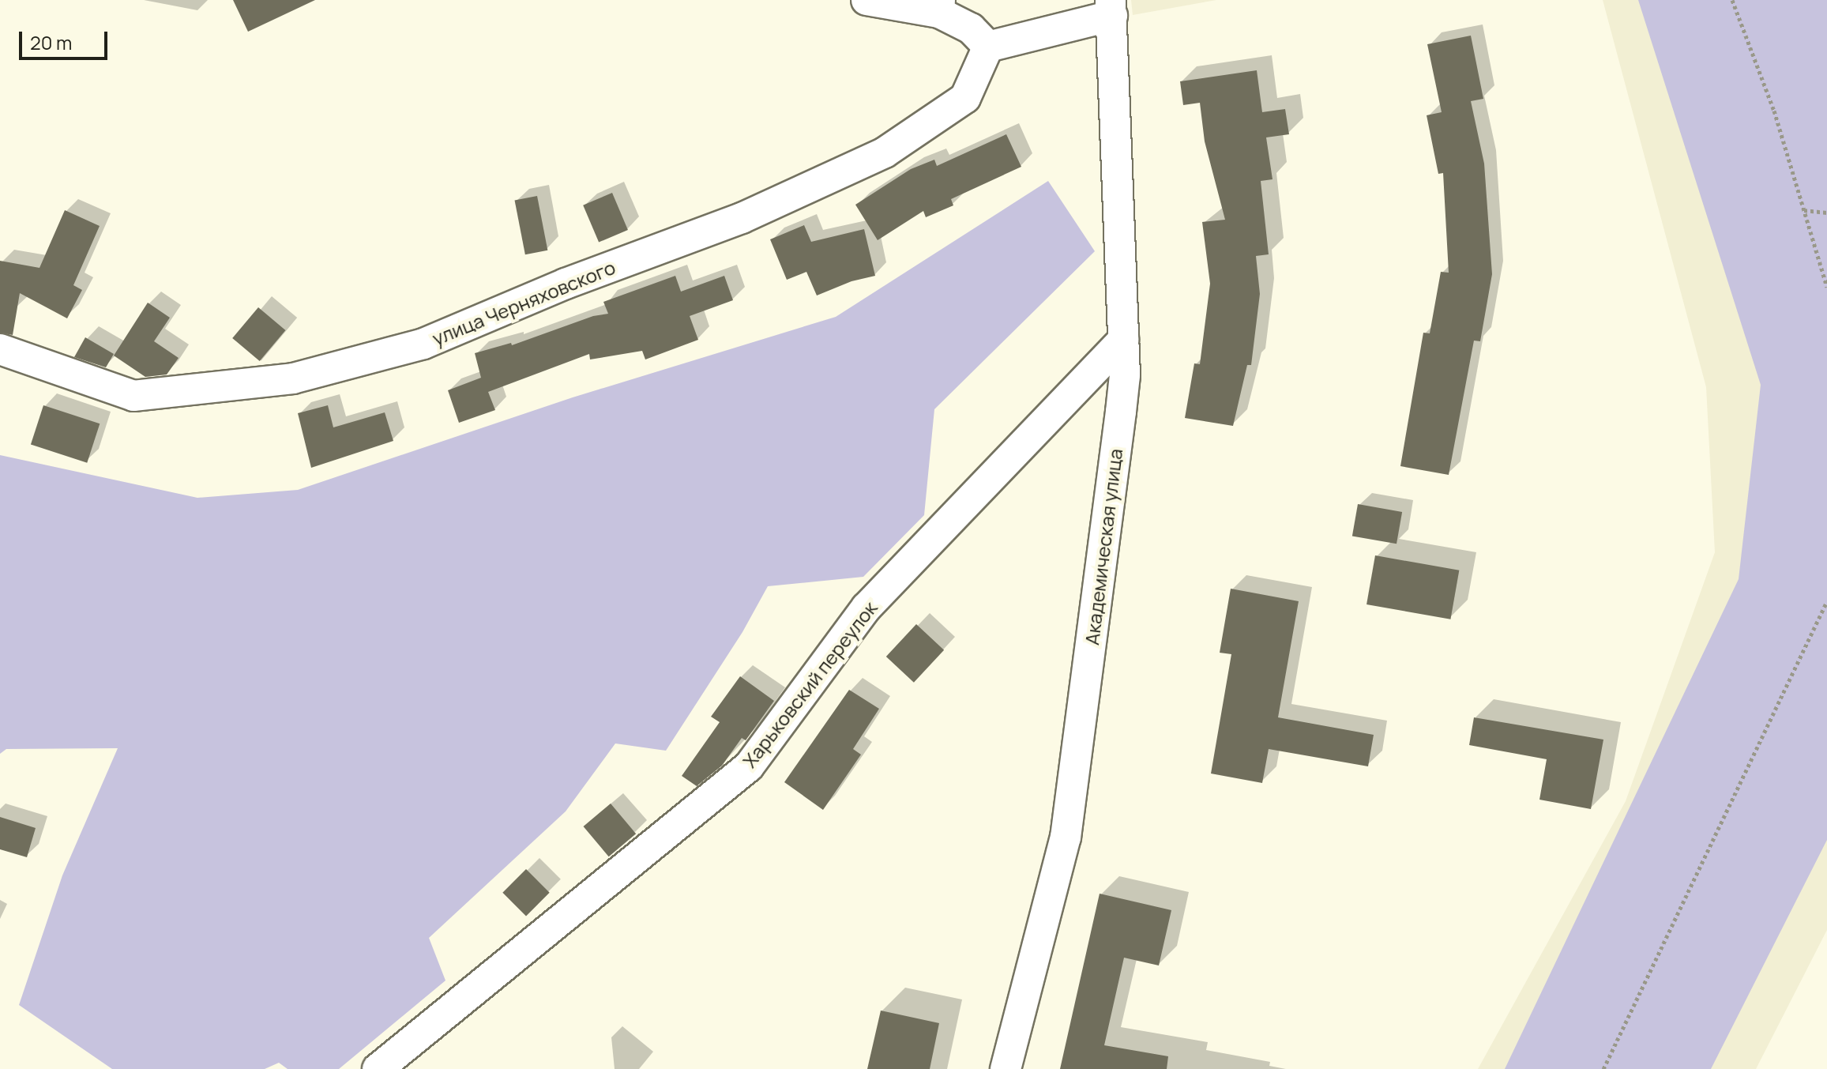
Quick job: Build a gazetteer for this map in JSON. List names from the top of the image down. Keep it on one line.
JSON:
{"streets":{"street":["улица Черняховского","Академическая улица","Харьковский переулок"]},"crossings":[["улица Черняховского","Академическая улица"],["Академическая улица","Харьковский переулок"]],"scale_bar":"20 m"}
